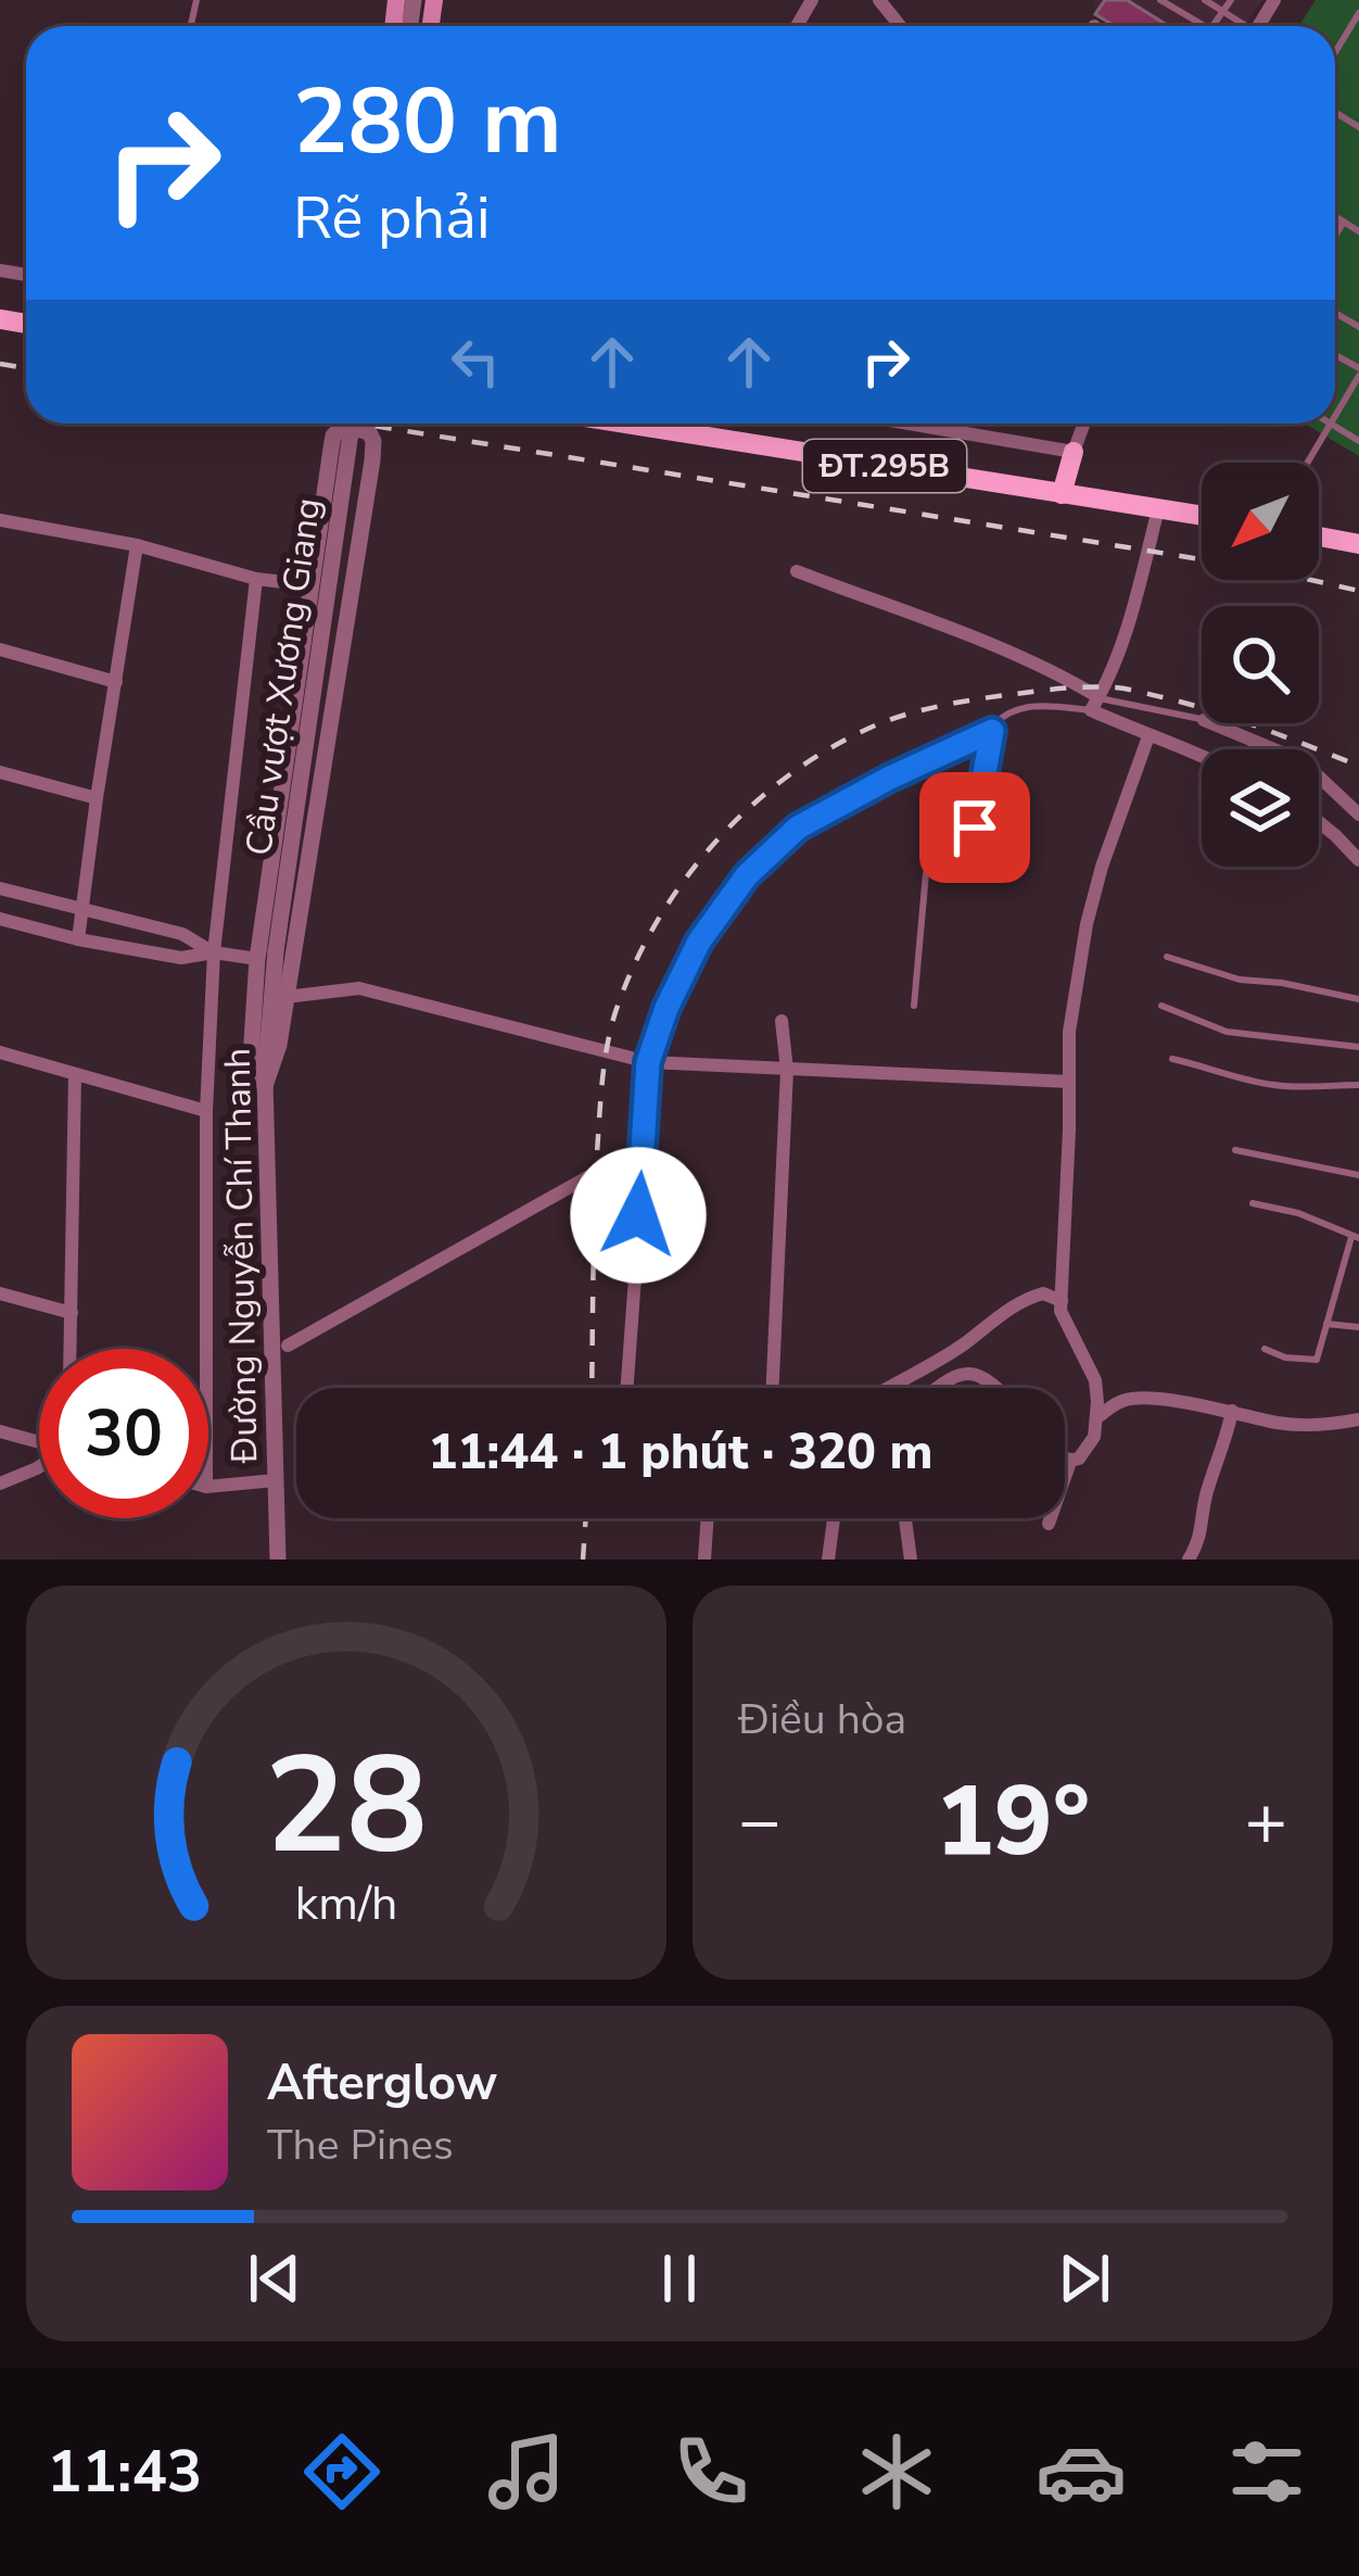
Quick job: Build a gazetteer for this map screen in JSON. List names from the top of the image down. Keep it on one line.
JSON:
{"streets":{"main road":["ĐT.295B"],"street":["Cầu vượt Xương Giang","Đường Nguyễn Chí Thanh"]},"crossings":[["Cầu vượt Xương Giang","Đường Nguyễn Chí Thanh"]],"north":"bottom left","page":{"turn":["280 m","Rẽ phải"],"limit":"30","trip":"11:44 · 1 phút · 320 m","tile":"Điều hòa","heat":["−","19°","+"],"song":["Afterglow","The Pines"],"tabs":"11:43","gauge":["28","km/h"]}}
